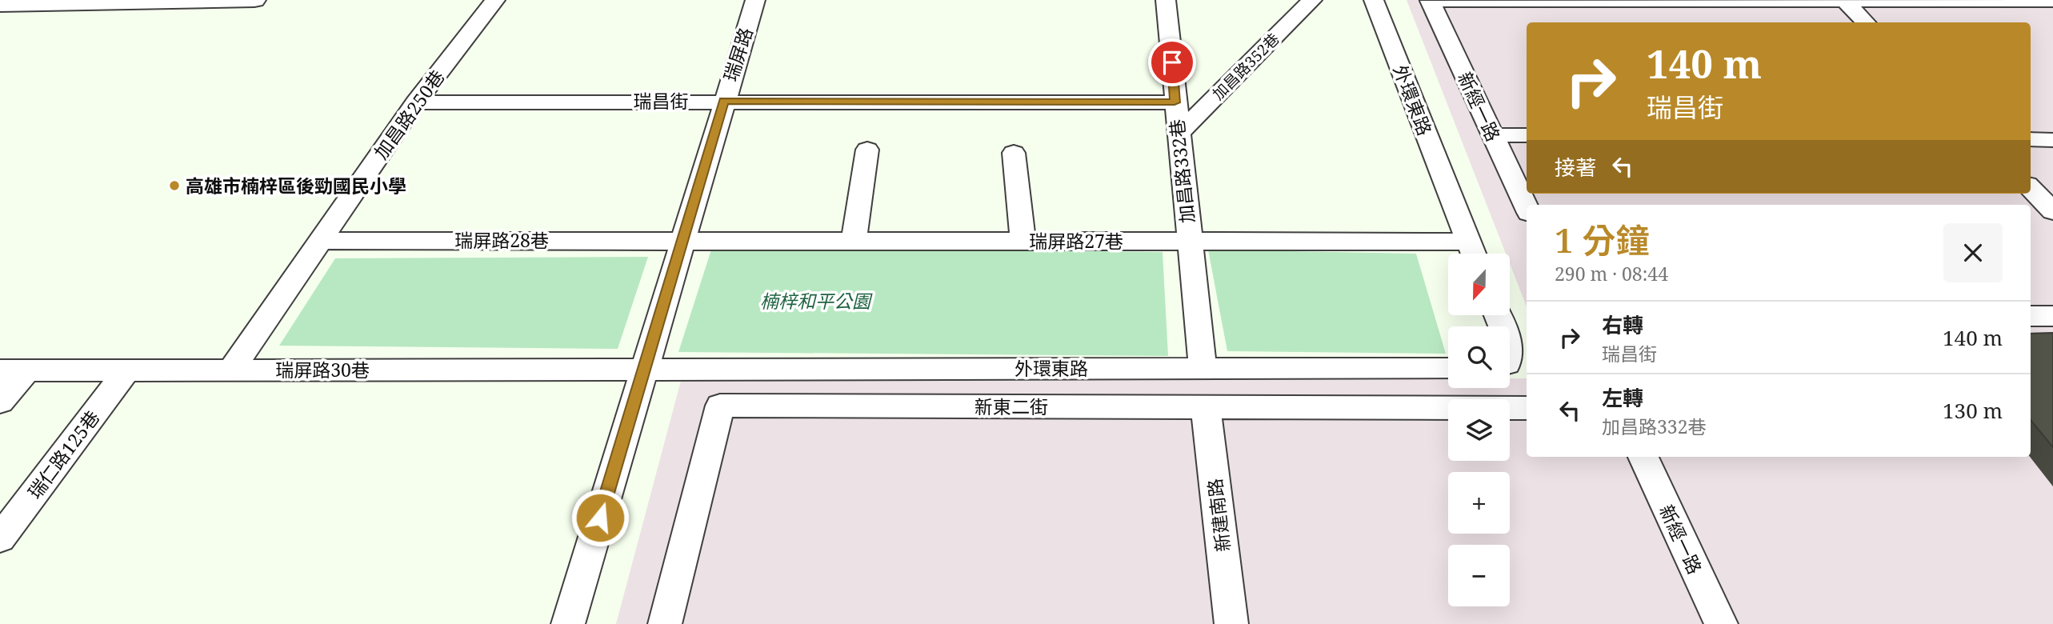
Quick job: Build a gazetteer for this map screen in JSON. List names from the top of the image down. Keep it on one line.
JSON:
{"streets":{"street":["瑞屏路","加昌路352巷","外環東路","瑞昌街","新經一路","加昌路250巷","加昌路332巷","瑞屏路28巷","瑞屏路27巷","瑞屏路30巷","新東二街","瑞仁路125巷","新建南路"]},"crossings":[["瑞屏路","外環東路"],["瑞屏路","瑞昌街"],["瑞屏路","瑞屏路28巷"],["瑞屏路","瑞屏路27巷"],["瑞屏路","瑞屏路30巷"],["加昌路352巷","加昌路332巷"],["外環東路","瑞屏路27巷"],["外環東路","瑞屏路30巷"],["瑞昌街","加昌路250巷"],["瑞昌街","加昌路332巷"],["加昌路250巷","瑞屏路28巷"],["加昌路250巷","瑞屏路30巷"],["加昌路332巷","瑞屏路27巷"],["瑞屏路28巷","瑞屏路27巷"],["瑞屏路30巷","瑞仁路125巷"],["新東二街","新建南路"]],"parks":["楠梓和平公園"],"places":["高雄市楠梓區後勁國民小學"],"north":"bottom","page":{"turn":["140 m","瑞昌街"],"then":"接著","heading":["1 分鐘","290 m · 08:44"],"map_buttons":["+","−"],"list":[{"name":"右轉","note":"瑞昌街","value":"140 m"},{"name":"左轉","note":"加昌路332巷","value":"130 m"}]}}
